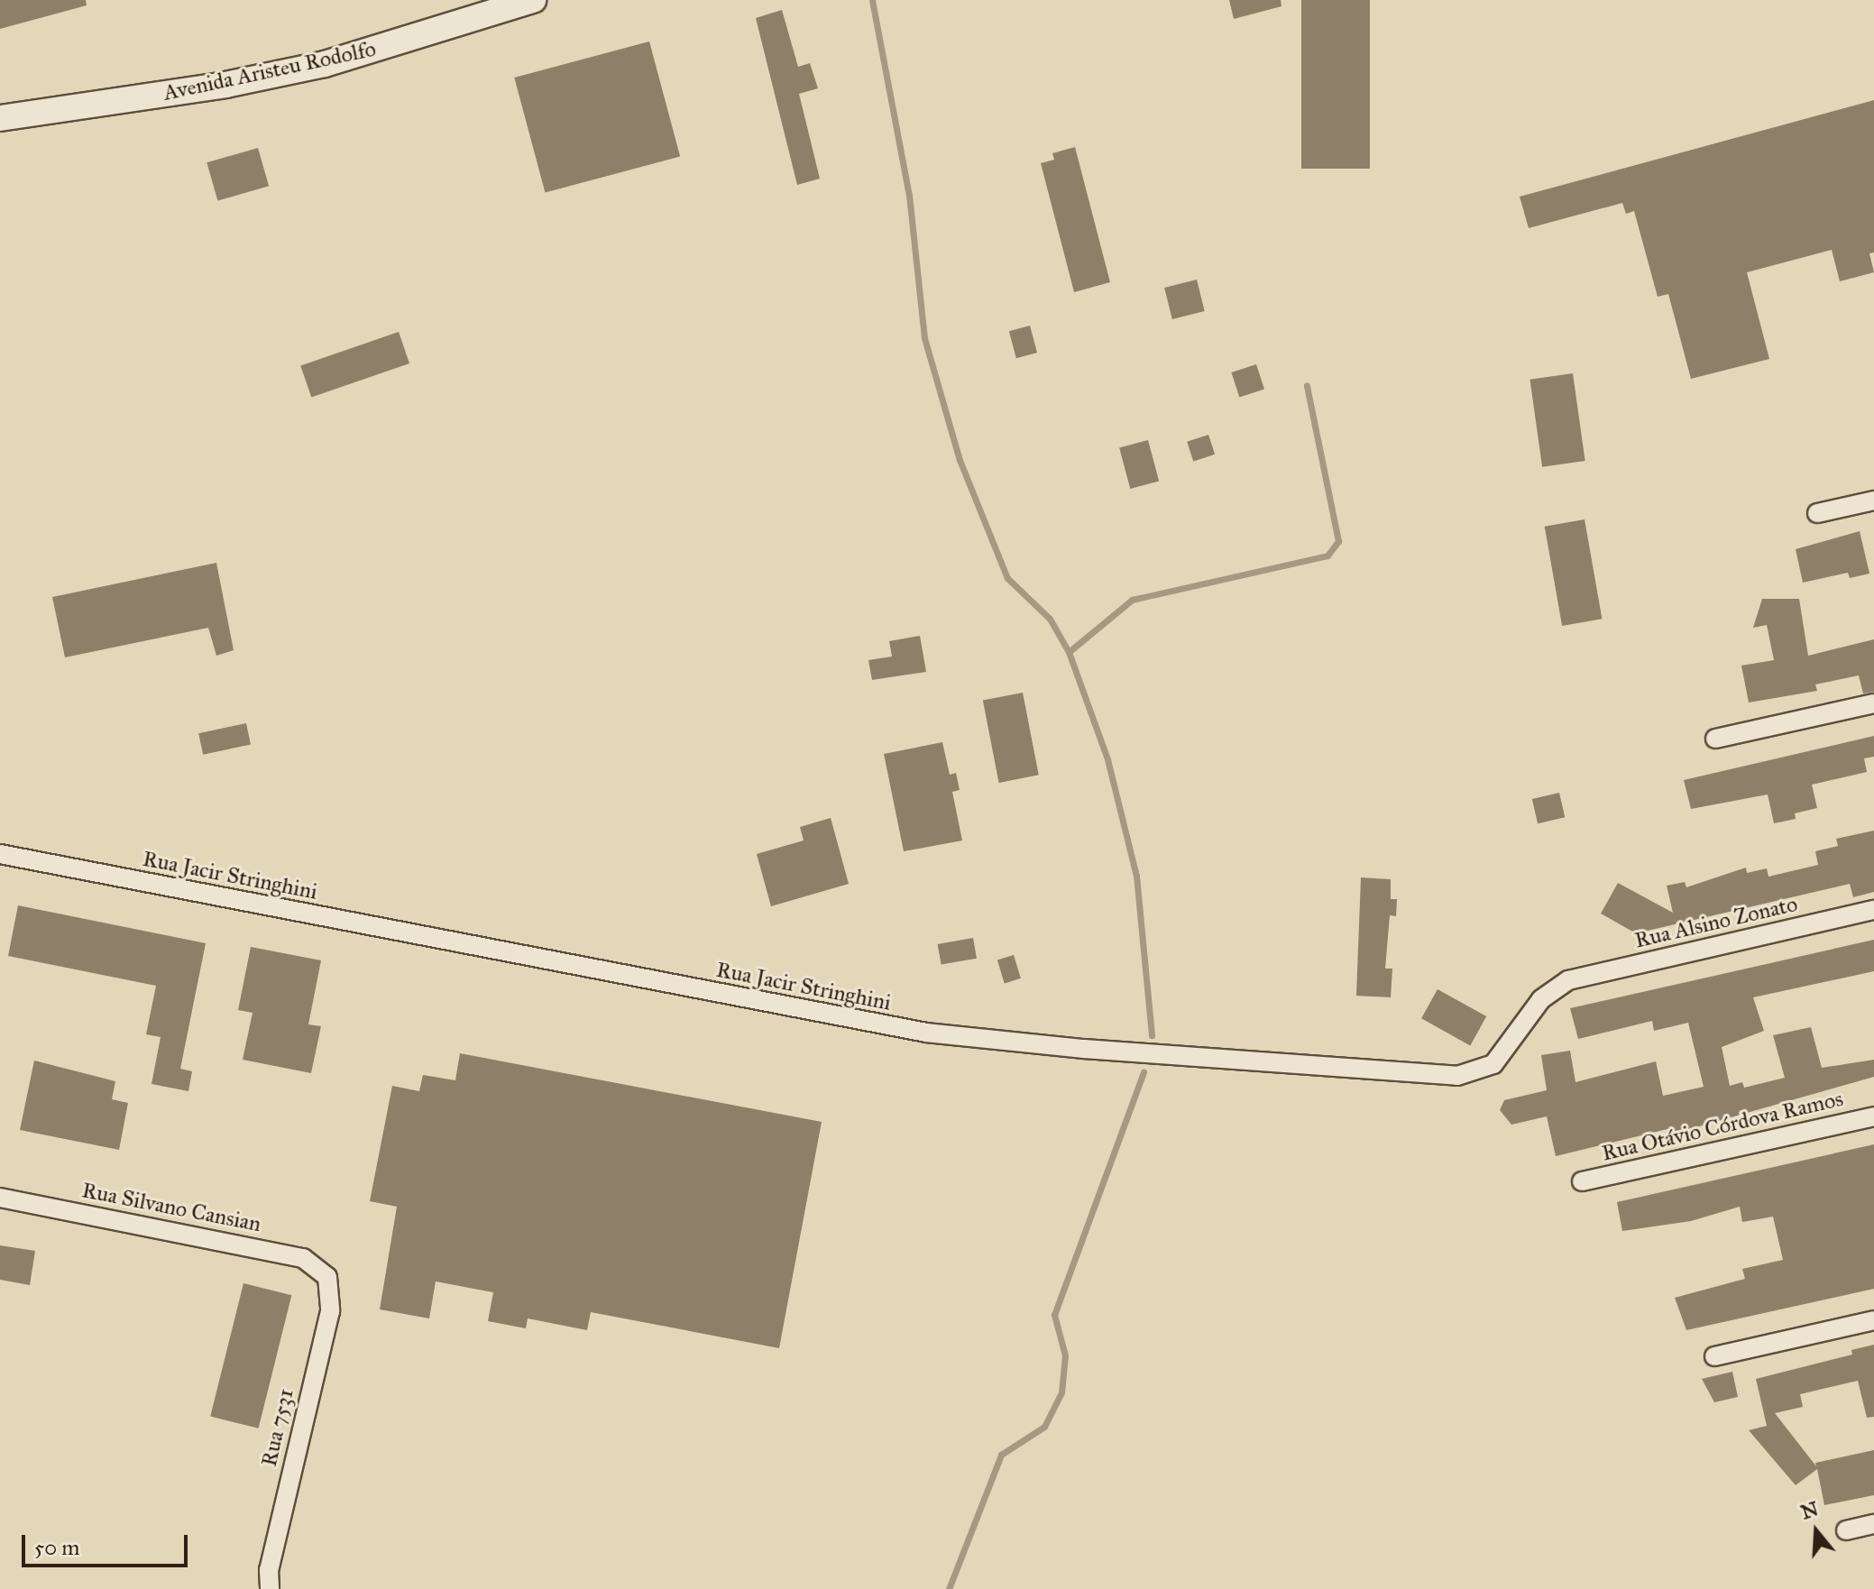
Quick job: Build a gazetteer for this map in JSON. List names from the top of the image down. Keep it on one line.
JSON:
{"streets":{"street":["Avenida Aristeu Rodolfo","Rua Jacir Stringhini","Rua Alsino Zonato","Rua Otávio Córdova Ramos","Rua Silvano Cansian","Rua 7531"]},"crossings":[["Rua Jacir Stringhini","Rua Alsino Zonato"],["Rua Silvano Cansian","Rua 7531"]],"scale_bar":"50 m","north":"top"}
